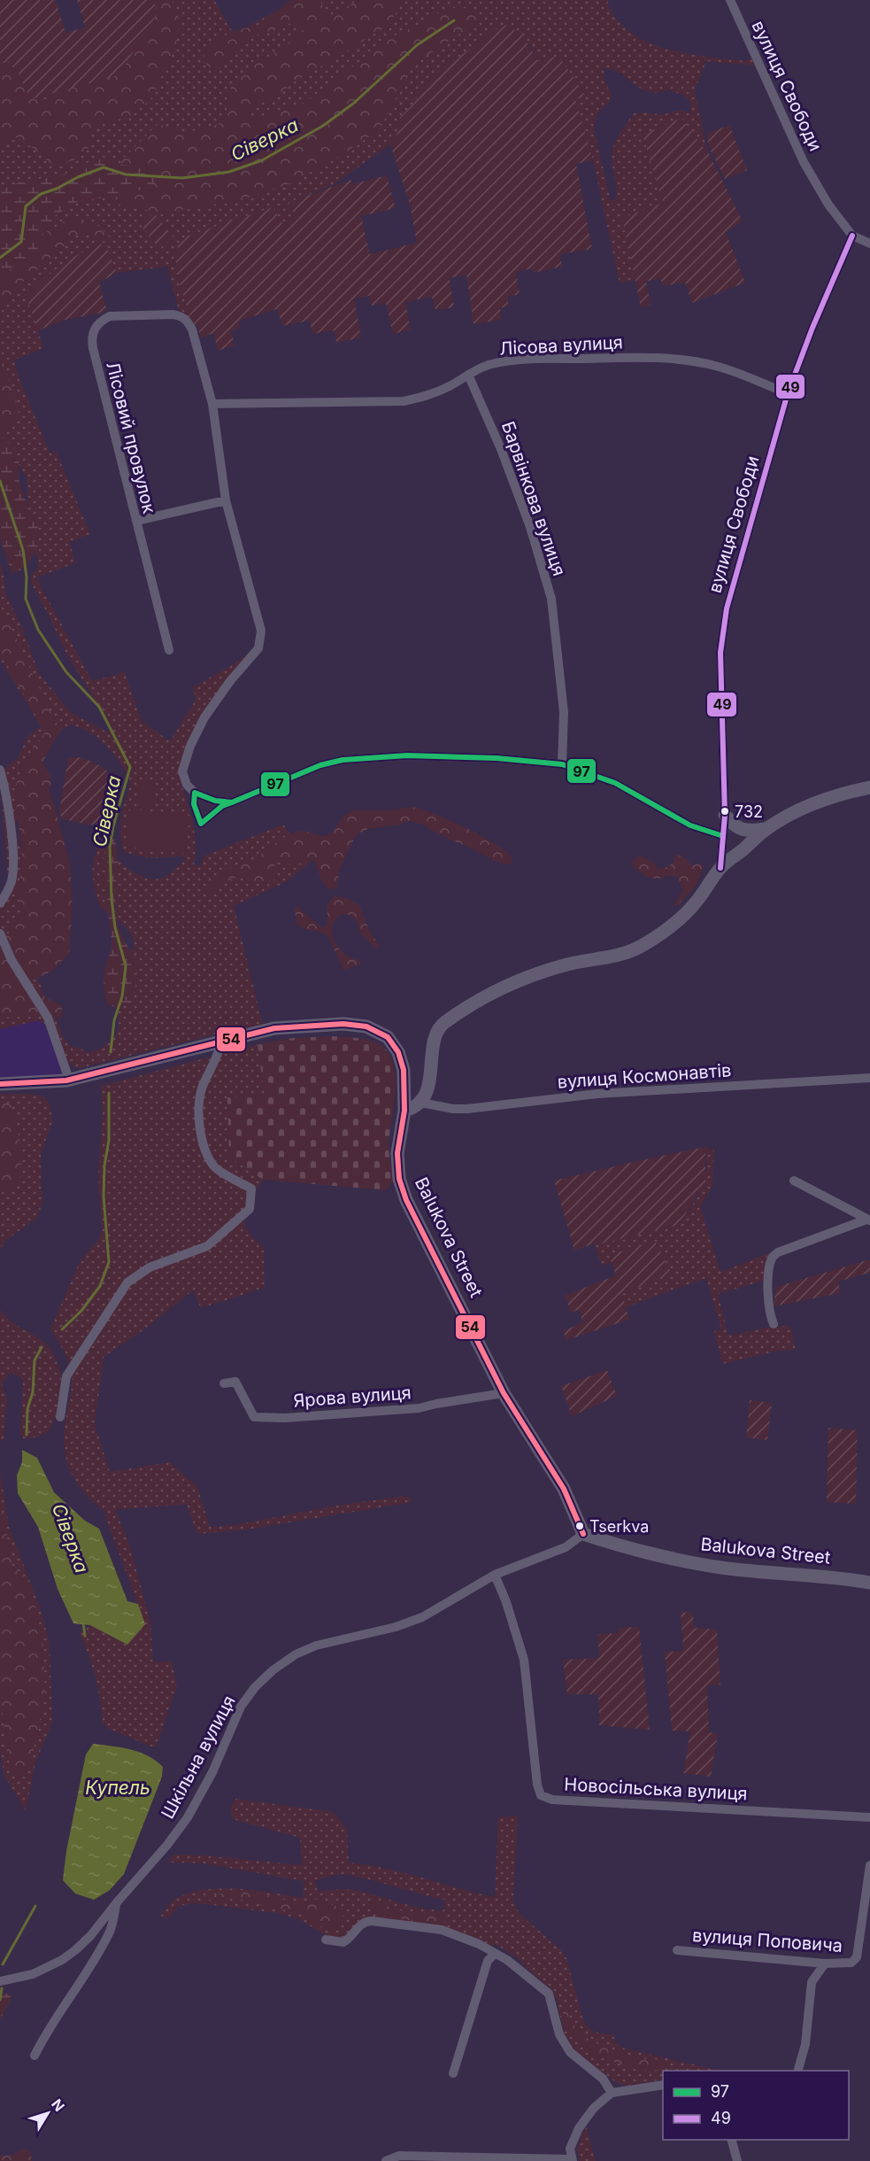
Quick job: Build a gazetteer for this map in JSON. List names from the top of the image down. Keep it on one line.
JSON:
{"streets":{"main road":["Balukova Street"],"street":["вулиця Свободи","Лісова вулиця","Лісовий провулок","Барвінкова вулиця","вулиця Космонавтів","Ярова вулиця","Шкільна вулиця","Новосільська вулиця","вулиця Поповича"]},"crossings":[["вулиця Свободи","Лісова вулиця"],["Лісова вулиця","Лісовий провулок"],["Лісова вулиця","Барвінкова вулиця"],["Balukova Street","Ярова вулиця"],["Balukova Street","Шкільна вулиця"],["Шкільна вулиця","Новосільська вулиця"]],"water":["Сіверка","Купель"],"places":["732","Tserkva"],"lines":["transit line 49","transit line 97","transit line 54"],"legend":["97","49"],"north":"top right"}
